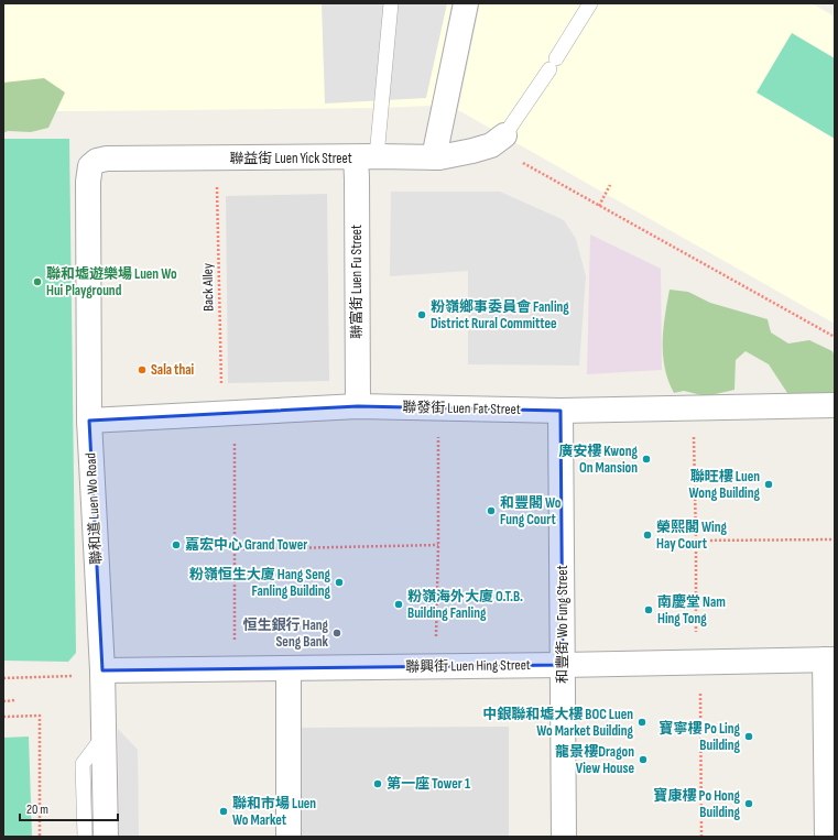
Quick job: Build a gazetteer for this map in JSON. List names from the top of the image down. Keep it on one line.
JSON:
{"streets":{"street":["聯益街 Luen Yick Street","聯富街 Luen Fu Street","聯發街 Luen Fat Street","聯和道 Luen Wo Road","和豐街 Wo Fung Street","聯興街 Luen Hing Street"],"path":["Back Alley"]},"crossings":[["聯益街 Luen Yick Street","聯富街 Luen Fu Street"],["聯益街 Luen Yick Street","聯和道 Luen Wo Road"],["聯富街 Luen Fu Street","聯發街 Luen Fat Street"],["聯發街 Luen Fat Street","聯和道 Luen Wo Road"],["聯發街 Luen Fat Street","和豐街 Wo Fung Street"],["聯和道 Luen Wo Road","聯興街 Luen Hing Street"],["和豐街 Wo Fung Street","聯興街 Luen Hing Street"]],"places":["聯和墟遊樂場 Luen Wo Hui Playground","粉嶺鄉事委員會 Fanling District Rural Committee","Sala thai","廣安樓 Kwong On Mansion","聯旺樓 Luen Wong Building","和豐閣 Wo Fung Court","榮熙閣 Wing Hay Court","嘉宏中心 Grand Tower","粉嶺恒生大廈 Hang Seng Fanling Building","粉嶺海外大廈 O.T.B. Building Fanling","南慶堂 Nam Hing Tong","恒生銀行 Hang Seng Bank","中銀聯和墟大樓 BOC Luen Wo Market Building","寶寧樓 Po Ling Building","龍景樓Dragon View House","第一座 Tower 1","寶康樓 Po Hong Building","聯和市場 Luen Wo Market"],"scale_bar":"20 m"}
